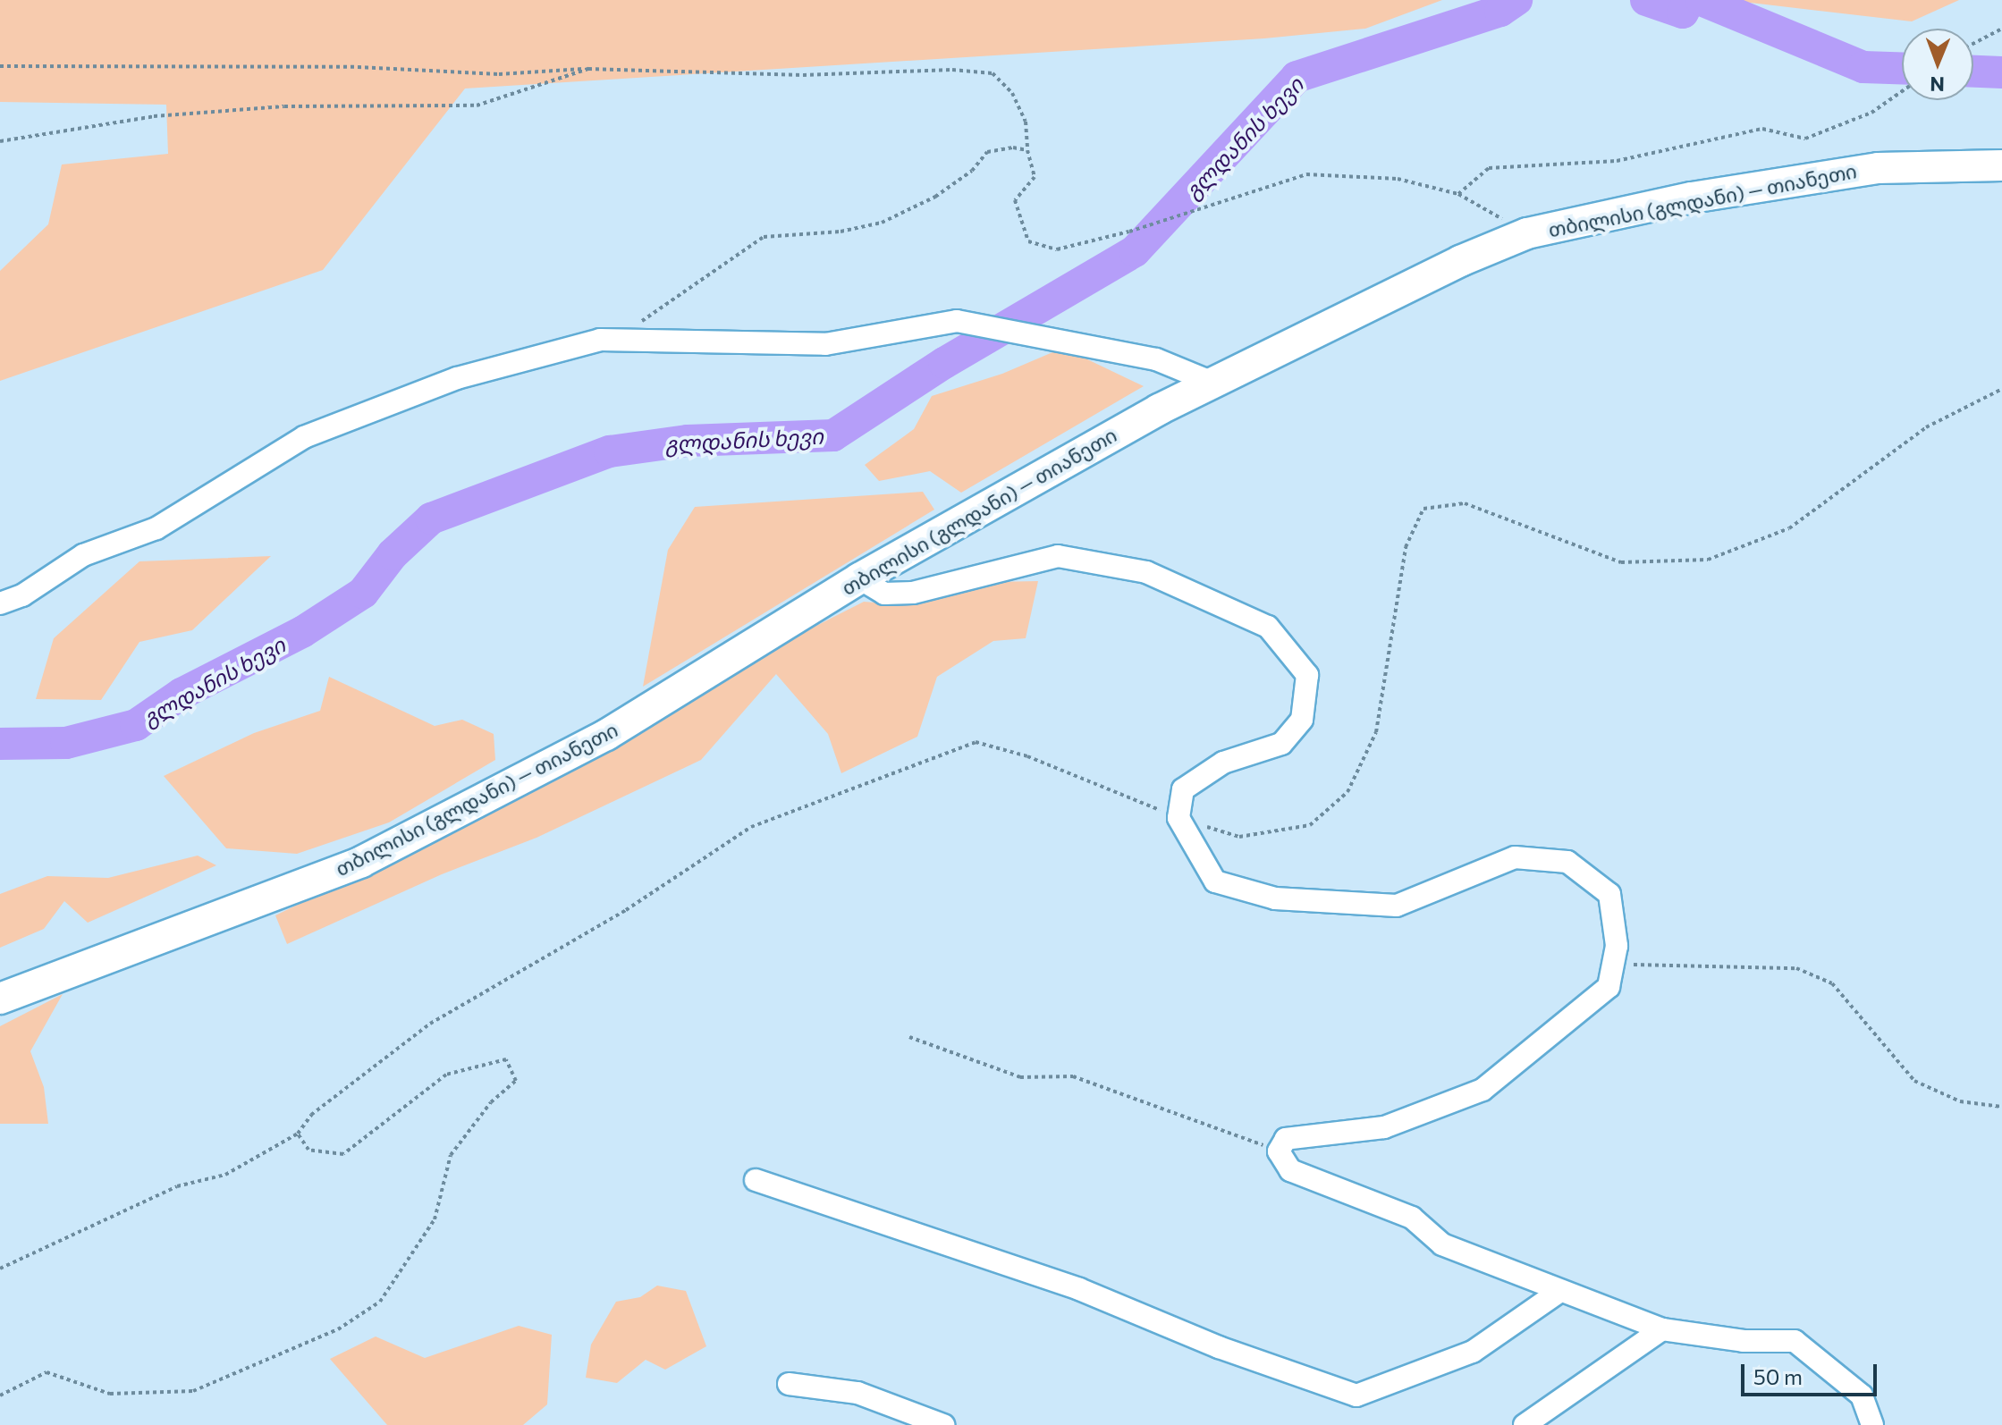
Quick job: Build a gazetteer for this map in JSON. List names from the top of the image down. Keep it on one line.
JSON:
{"streets":{"main road":["თბილისი (გლდანი) — თიანეთი"]},"water":["გლდანის ხევი"],"scale_bar":"50 m","north":"bottom"}
